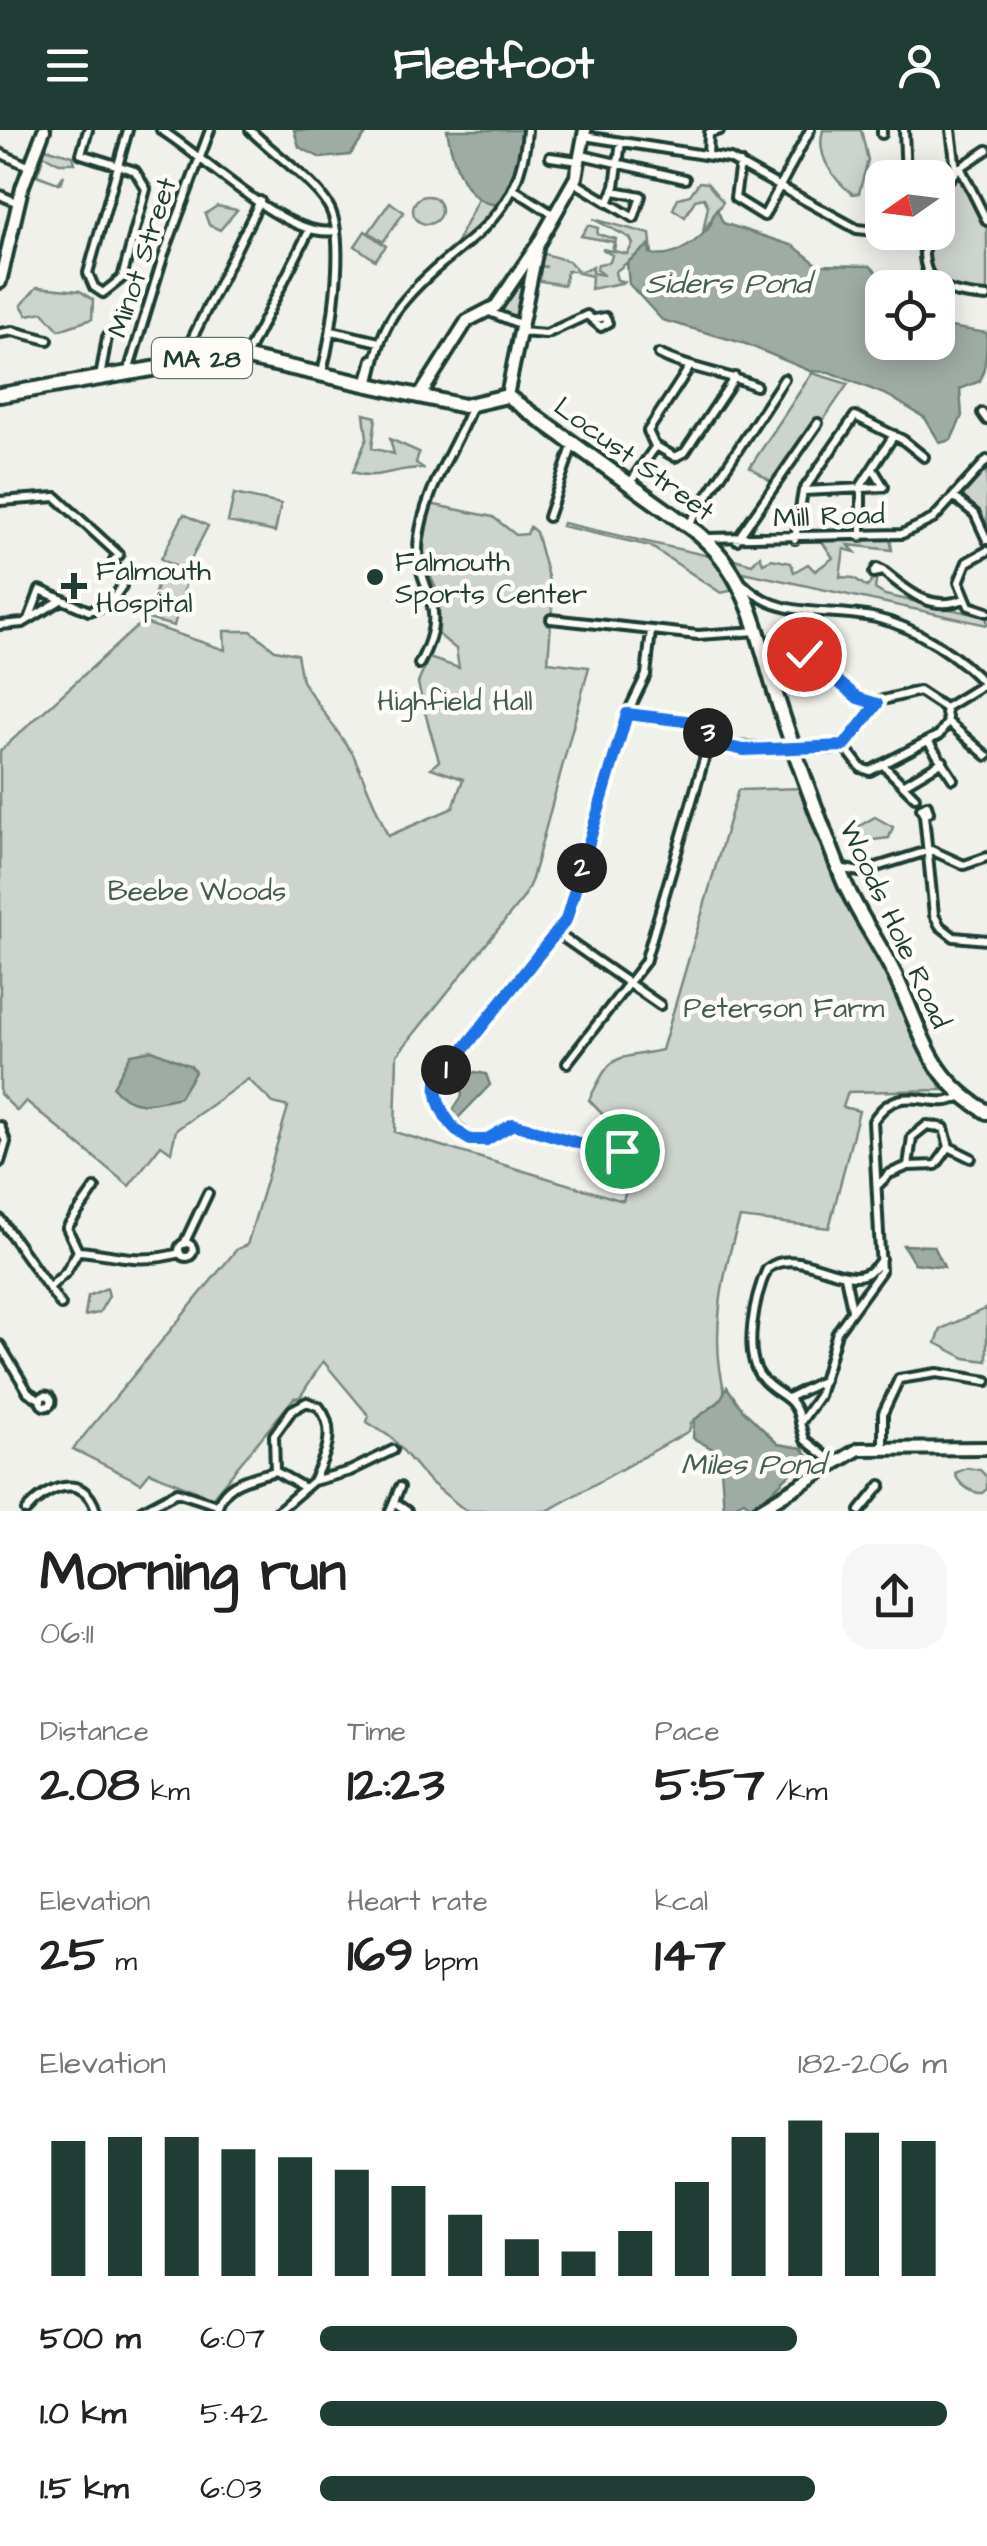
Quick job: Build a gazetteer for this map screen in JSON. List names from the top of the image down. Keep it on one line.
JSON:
{"streets":{"highway":["MA 28","Locust Street","Woods Hole Road"],"street":["Minot Street","Mill Road"]},"crossings":[["Minot Street","MA 28"],["MA 28","Locust Street"],["Locust Street","Mill Road"],["Locust Street","Woods Hole Road"]],"water":["Siders Pond","Miles Pond"],"parks":["Highfield Hall","Beebe Woods","Peterson Farm"],"places":{"other":["Falmouth Sports Center"],"health":["Falmouth Hospital"]},"north":"left","page":{"header":"Fleetfoot","pins":["3","2","1"],"heading":["Morning run","06:11"],"stats":[["Distance","2.08 km"],["Time","12:23"],["Pace","5:57 /km"],["Elevation","25 m"],["Heart rate","169 bpm"],["kcal","147"]],"chart":["Elevation","182–206 m"],"list":[{"name":"500 m","note":"6:07"},{"name":"1.0 km","note":"5:42"},{"name":"1.5 km","note":"6:03"}]}}
